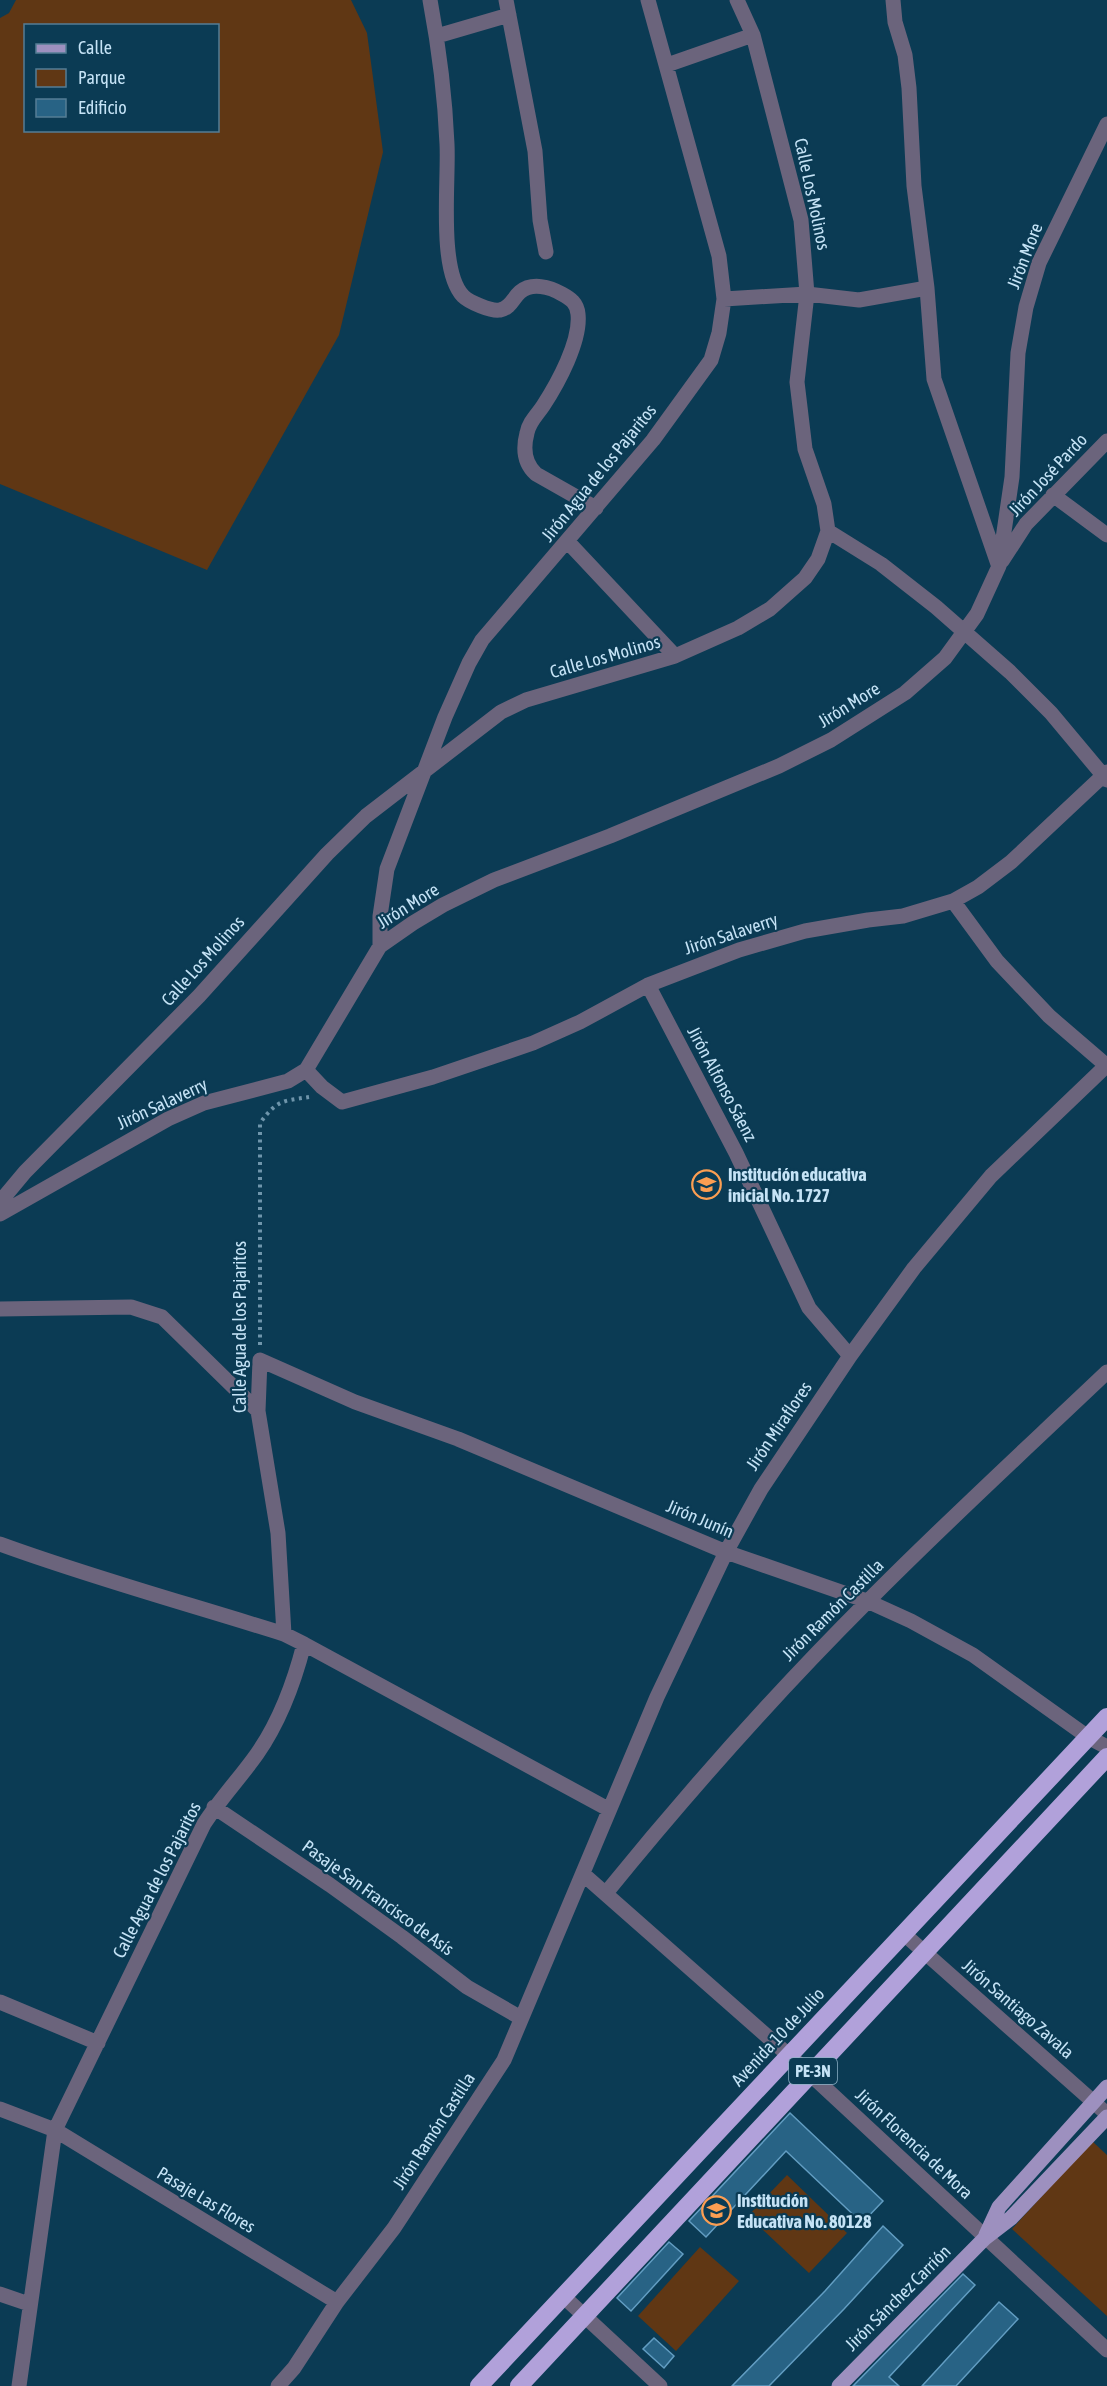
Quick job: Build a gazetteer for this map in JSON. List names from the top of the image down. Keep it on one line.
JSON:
{"streets":{"highway":["Avenida 10 de Julio","PE-3N"],"main road":["Jirón Sánchez Carrión"],"street":["Calle Los Molinos","Jirón More","Jirón Agua de los Pajaritos","Jirón José Pardo","Jirón Salaverry","Jirón Alfonso Sáenz","Calle Agua de los Pajaritos","Jirón Miraflores","Jirón Junín","Jirón Ramón Castilla","Pasaje San Francisco de Asís","Jirón Santiago Zavala","Jirón Florencia de Mora","Pasaje Las Flores"]},"crossings":[["Calle Los Molinos","Jirón Agua de los Pajaritos"],["Jirón More","Jirón Agua de los Pajaritos"],["Jirón More","Jirón José Pardo"],["Jirón More","Jirón Salaverry"],["Jirón Salaverry","Jirón Alfonso Sáenz"],["Jirón Salaverry","Calle Agua de los Pajaritos"],["Jirón Alfonso Sáenz","Jirón Miraflores"],["Calle Agua de los Pajaritos","Jirón Junín"],["Calle Agua de los Pajaritos","Pasaje San Francisco de Asís"],["Calle Agua de los Pajaritos","Pasaje Las Flores"],["Jirón Miraflores","Jirón Junín"],["Jirón Miraflores","Jirón Ramón Castilla"],["Jirón Miraflores","Jirón Florencia de Mora"],["Jirón Junín","Jirón Ramón Castilla"],["Jirón Junín","Avenida 10 de Julio"],["Jirón Ramón Castilla","Pasaje San Francisco de Asís"],["Jirón Ramón Castilla","Jirón Florencia de Mora"],["Jirón Ramón Castilla","Pasaje Las Flores"],["Jirón Santiago Zavala","Avenida 10 de Julio"],["Jirón Santiago Zavala","PE-3N"],["Avenida 10 de Julio","Jirón Florencia de Mora"],["PE-3N","Jirón Florencia de Mora"],["Jirón Florencia de Mora","Jirón Sánchez Carrión"]],"places":{"school or university":["Institución educativa inicial No. 1727","Institución Educativa No. 80128"]},"legend":["Calle","Parque","Edificio"]}
